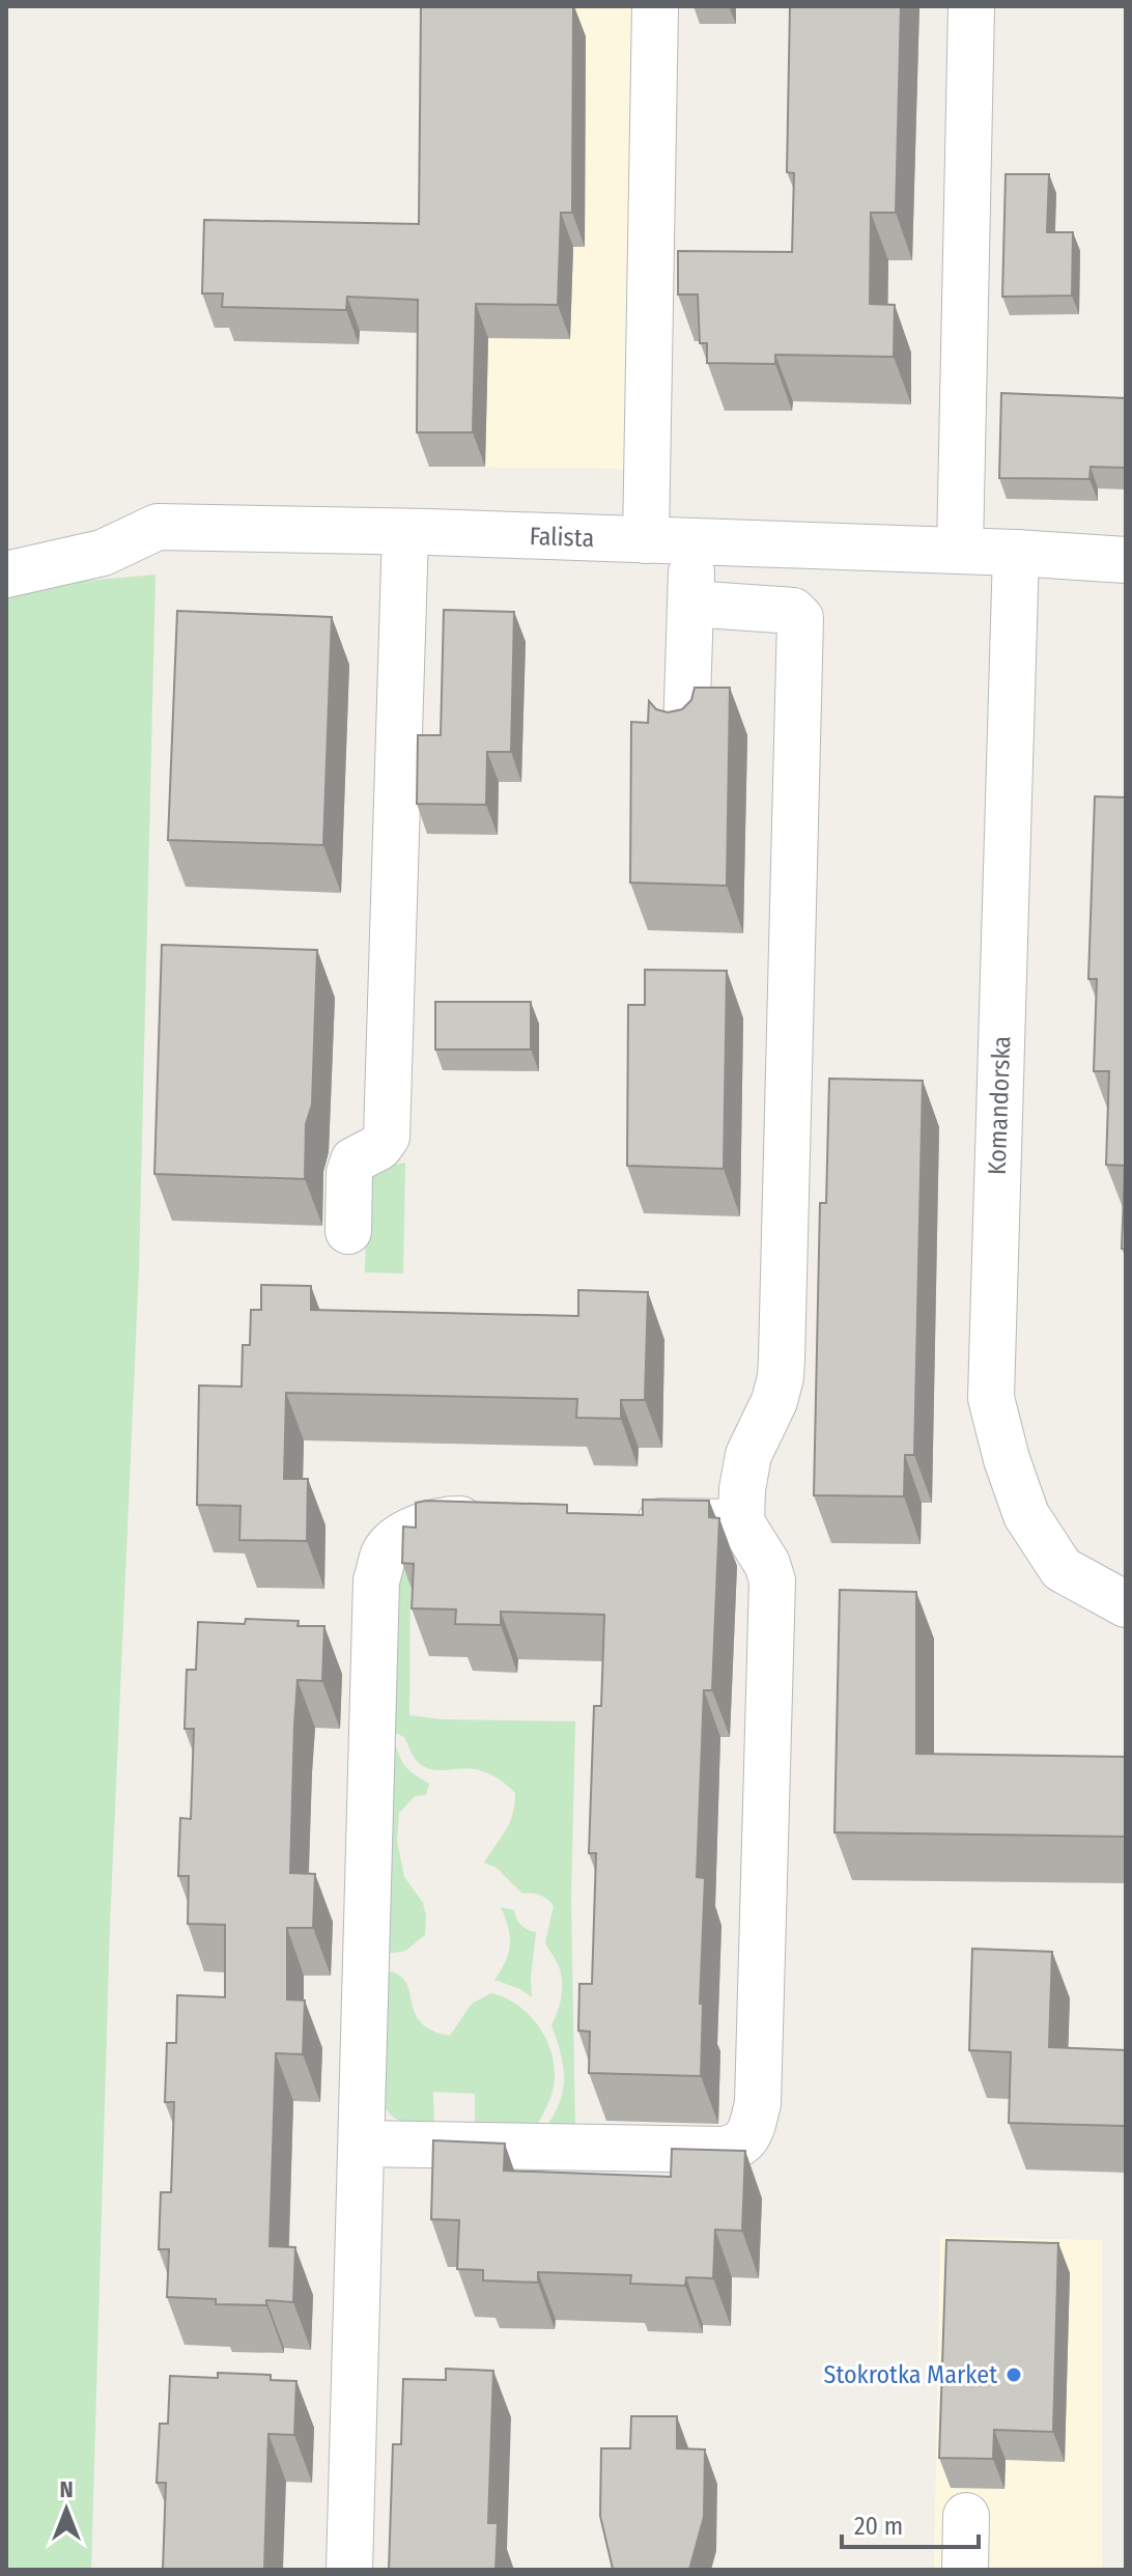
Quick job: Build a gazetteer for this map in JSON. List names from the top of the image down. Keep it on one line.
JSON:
{"streets":{"street":["Falista","Komandorska"]},"crossings":[["Falista","Komandorska"]],"places":["Stokrotka Market"],"scale_bar":"20 m","north":"top"}
